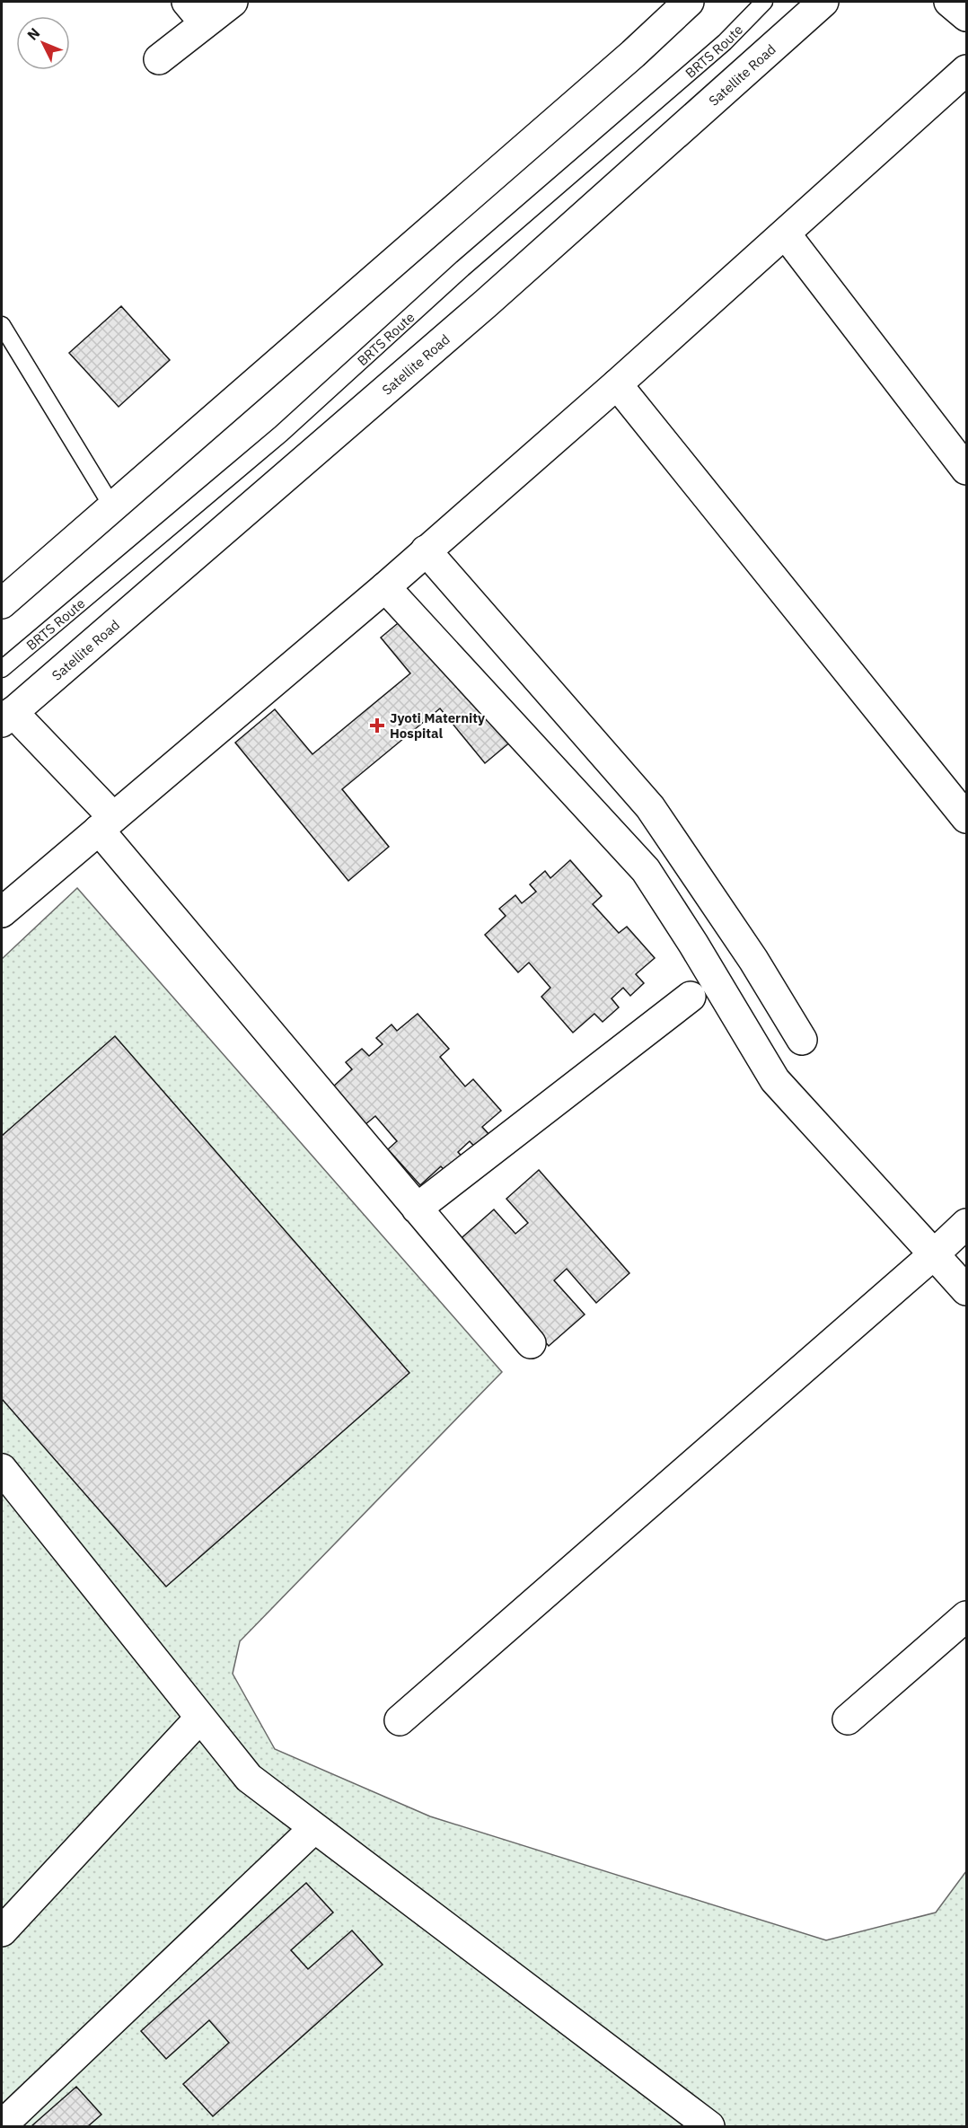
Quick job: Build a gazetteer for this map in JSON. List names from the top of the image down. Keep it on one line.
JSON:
{"streets":{"street":["Satellite Road"],"lane":["BRTS Route"]},"places":{"health":["Jyoti Maternity Hospital"]},"north":"top left"}
